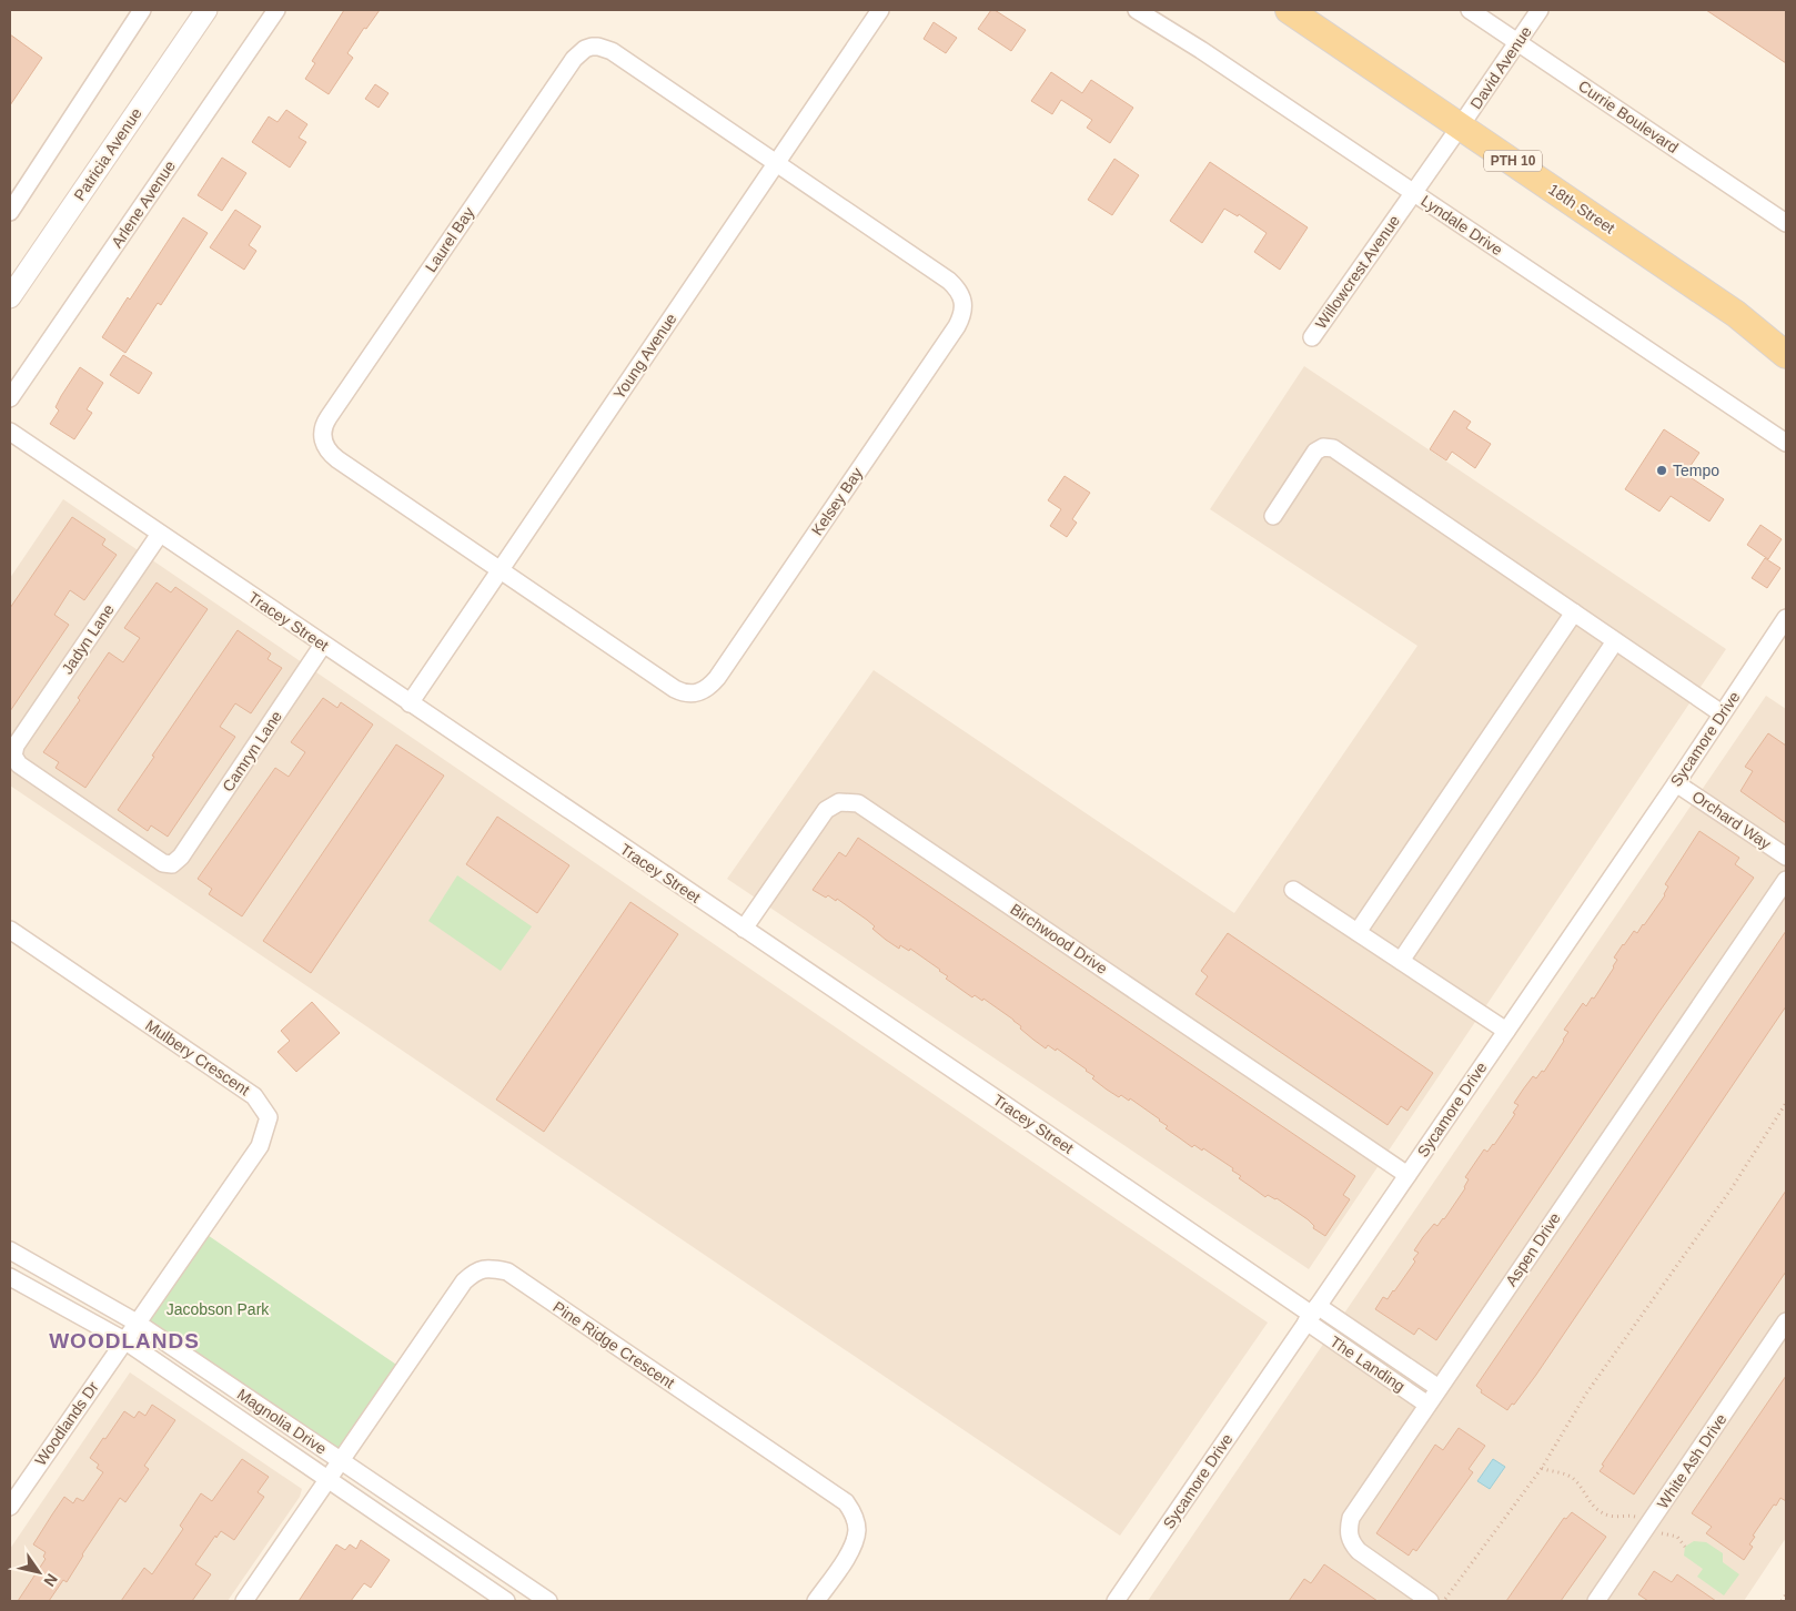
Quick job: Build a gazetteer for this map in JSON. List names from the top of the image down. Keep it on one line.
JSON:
{"streets":{"main road":["PTH 10","18th Street"],"street":["David Avenue","Currie Boulevard","Patricia Avenue","Arlene Avenue","Lyndale Drive","Laurel Bay","Willowcrest Avenue","Young Avenue","Kelsey Bay","Tracey Street","Jadyn Lane","Sycamore Drive","Camryn Lane","Orchard Way","Birchwood Drive","Mulbery Crescent","Aspen Drive","Pine Ridge Crescent","The Landing","Magnolia Drive","Woodlands Dr","White Ash Drive"]},"crossings":[["David Avenue","Currie Boulevard"],["David Avenue","18th Street"],["David Avenue","Willowcrest Avenue"],["18th Street","Willowcrest Avenue"],["Lyndale Drive","Willowcrest Avenue"],["Laurel Bay","Young Avenue"],["Laurel Bay","Kelsey Bay"],["Young Avenue","Kelsey Bay"],["Young Avenue","Tracey Street"],["Tracey Street","Jadyn Lane"],["Tracey Street","Sycamore Drive"],["Tracey Street","Camryn Lane"],["Tracey Street","Birchwood Drive"],["Tracey Street","The Landing"],["Jadyn Lane","Camryn Lane"],["Sycamore Drive","Orchard Way"],["Sycamore Drive","Birchwood Drive"],["Sycamore Drive","The Landing"],["Mulbery Crescent","Magnolia Drive"],["Mulbery Crescent","Woodlands Dr"],["Aspen Drive","The Landing"],["Pine Ridge Crescent","Magnolia Drive"],["Magnolia Drive","Woodlands Dr"]],"districts":["WOODLANDS"],"parks":["Jacobson Park"],"places":["Tempo"],"north":"bottom right"}
